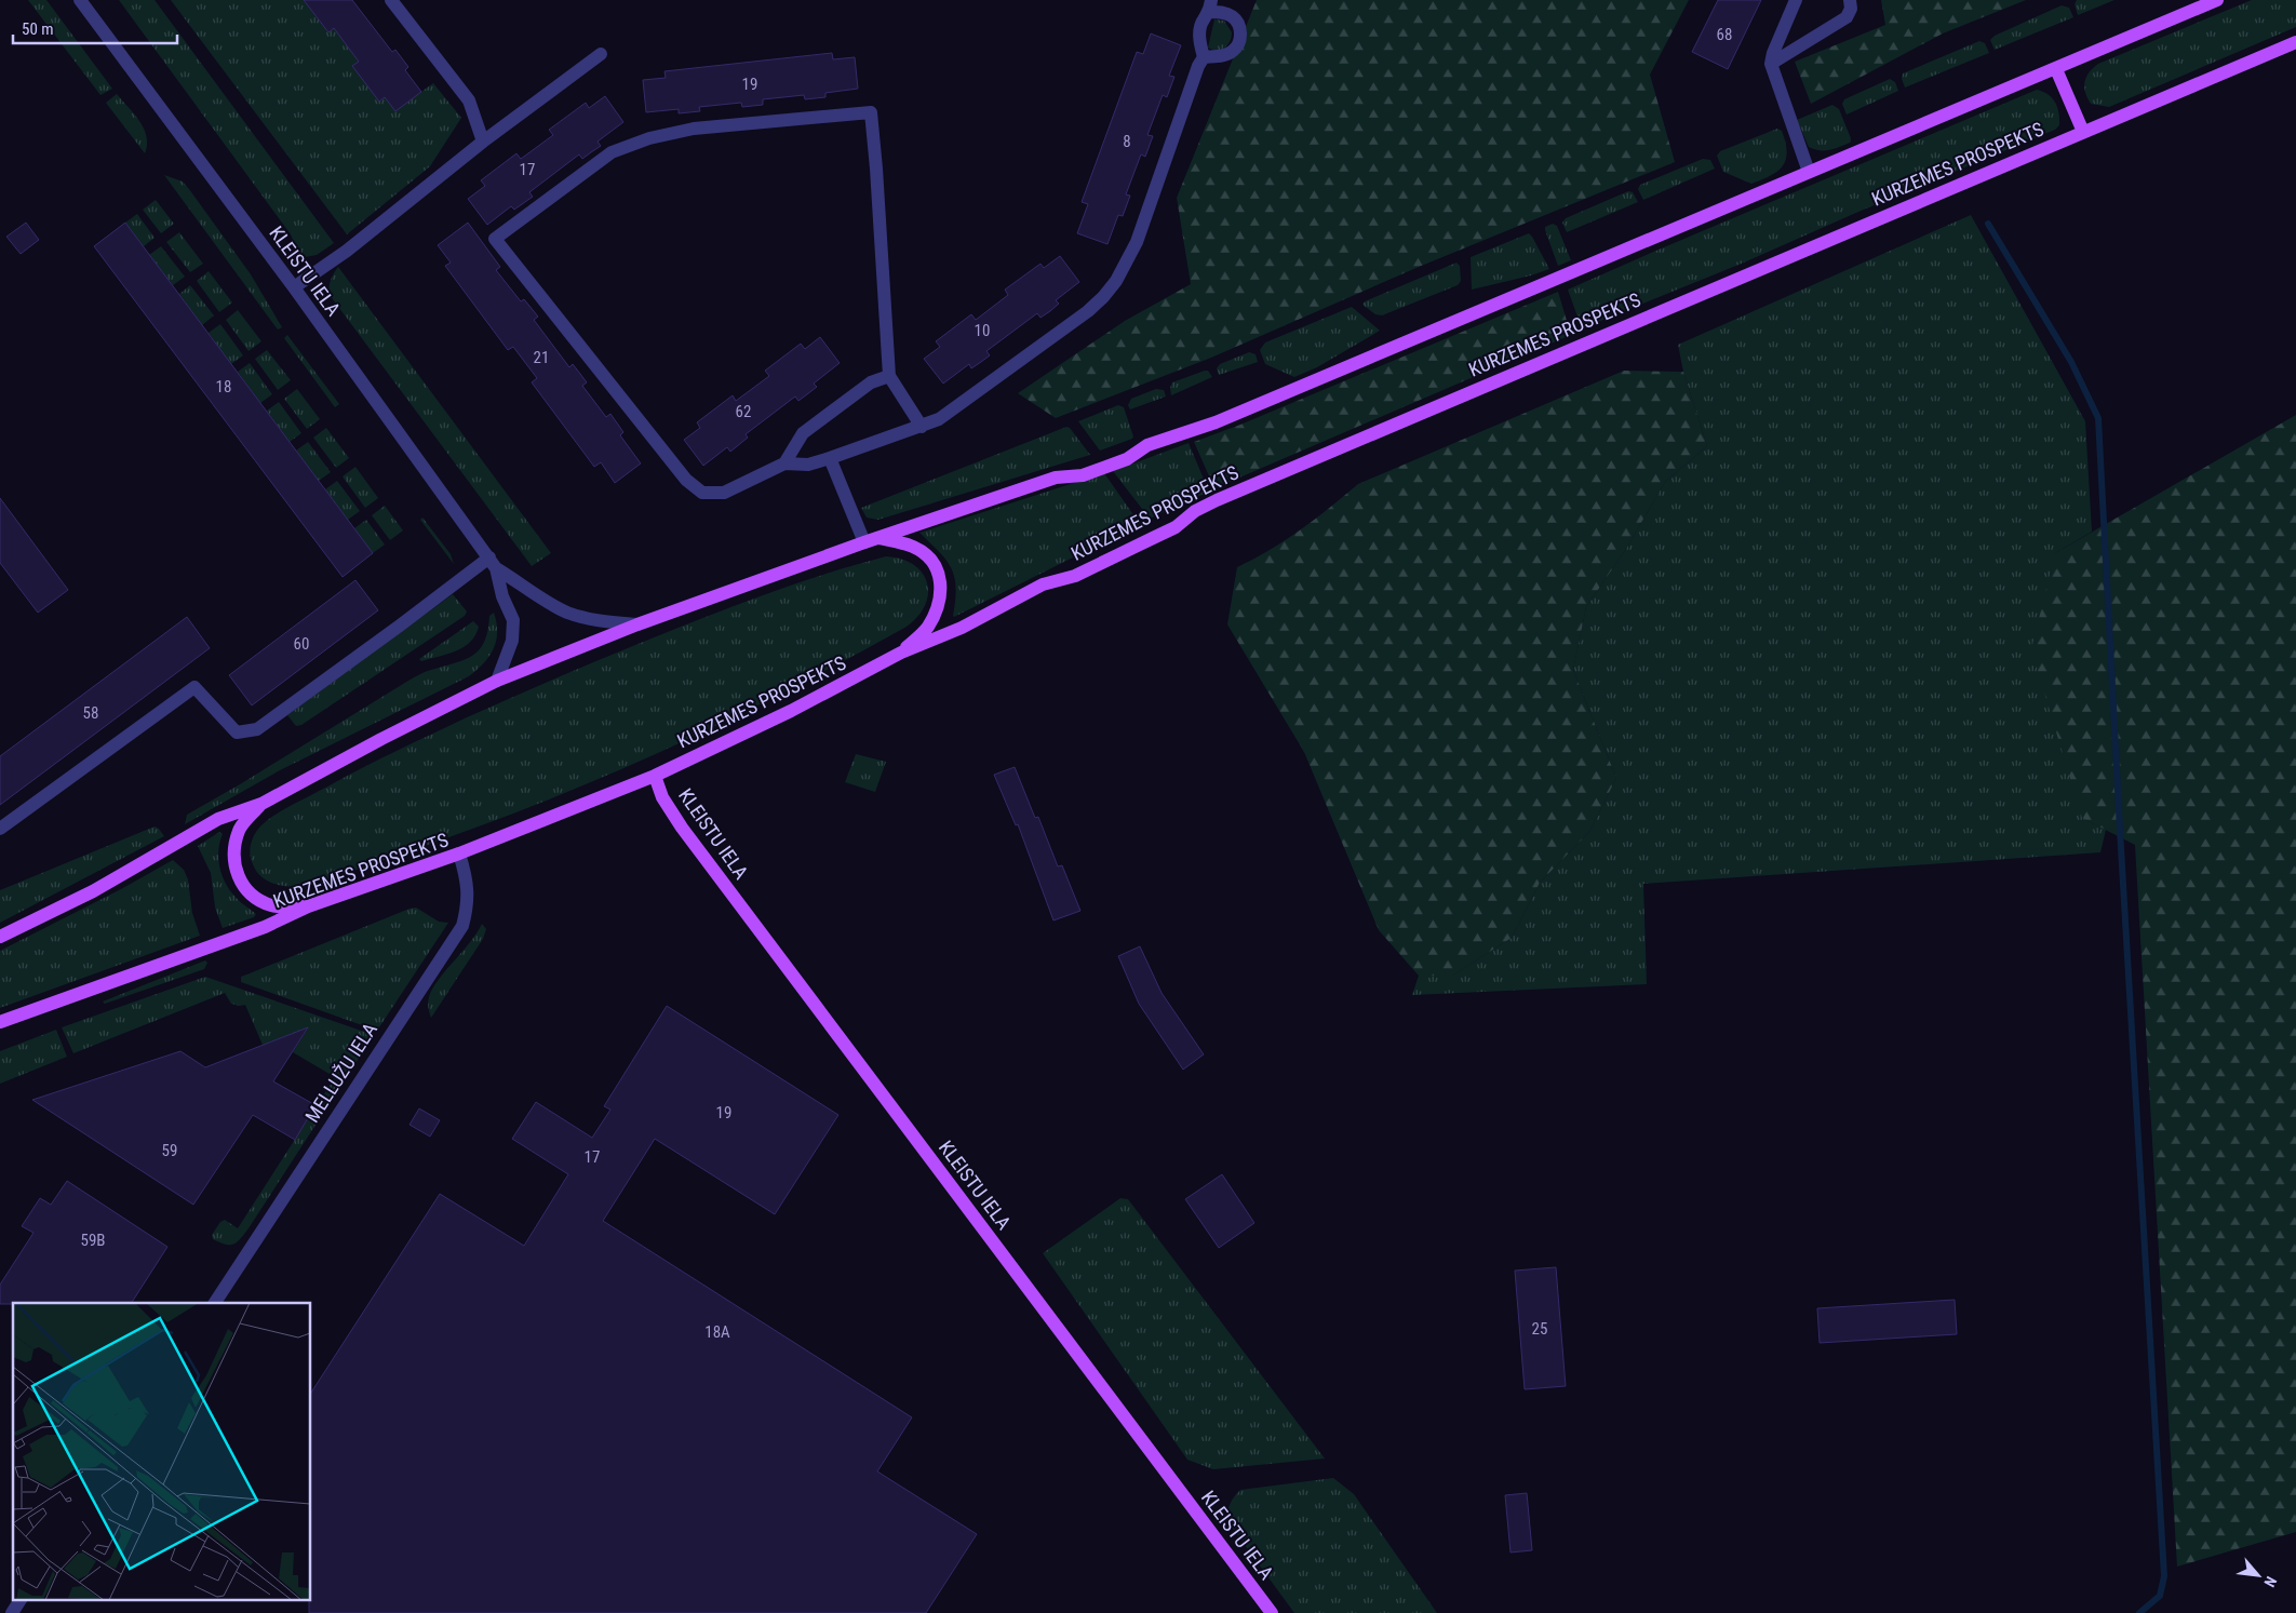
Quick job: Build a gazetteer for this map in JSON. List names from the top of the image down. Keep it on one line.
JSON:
{"streets":{"main road":["KURZEMES PROSPEKTS","KLEISTU IELA"],"street":["MELLUŽU IELA"]},"crossings":[["KURZEMES PROSPEKTS","KLEISTU IELA"],["KURZEMES PROSPEKTS","MELLUŽU IELA"]],"house_numbers":["68","19","8","17","10","21","18","62","60","58","19","59","17","59B","25","18A"],"scale_bar":"50 m","north":"bottom right"}
